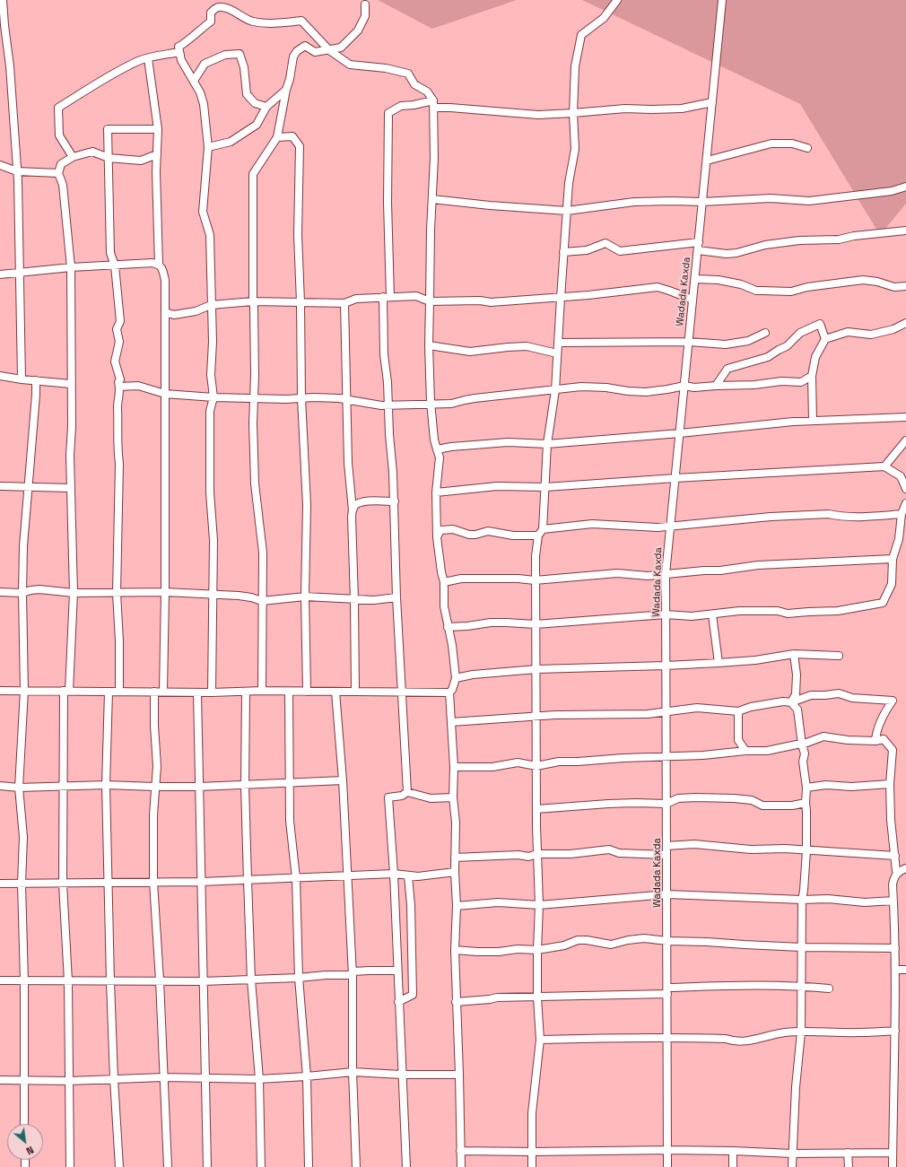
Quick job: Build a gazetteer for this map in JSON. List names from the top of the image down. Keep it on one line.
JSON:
{"streets":{"street":["Wadada Kaxda"]},"north":"bottom right"}
